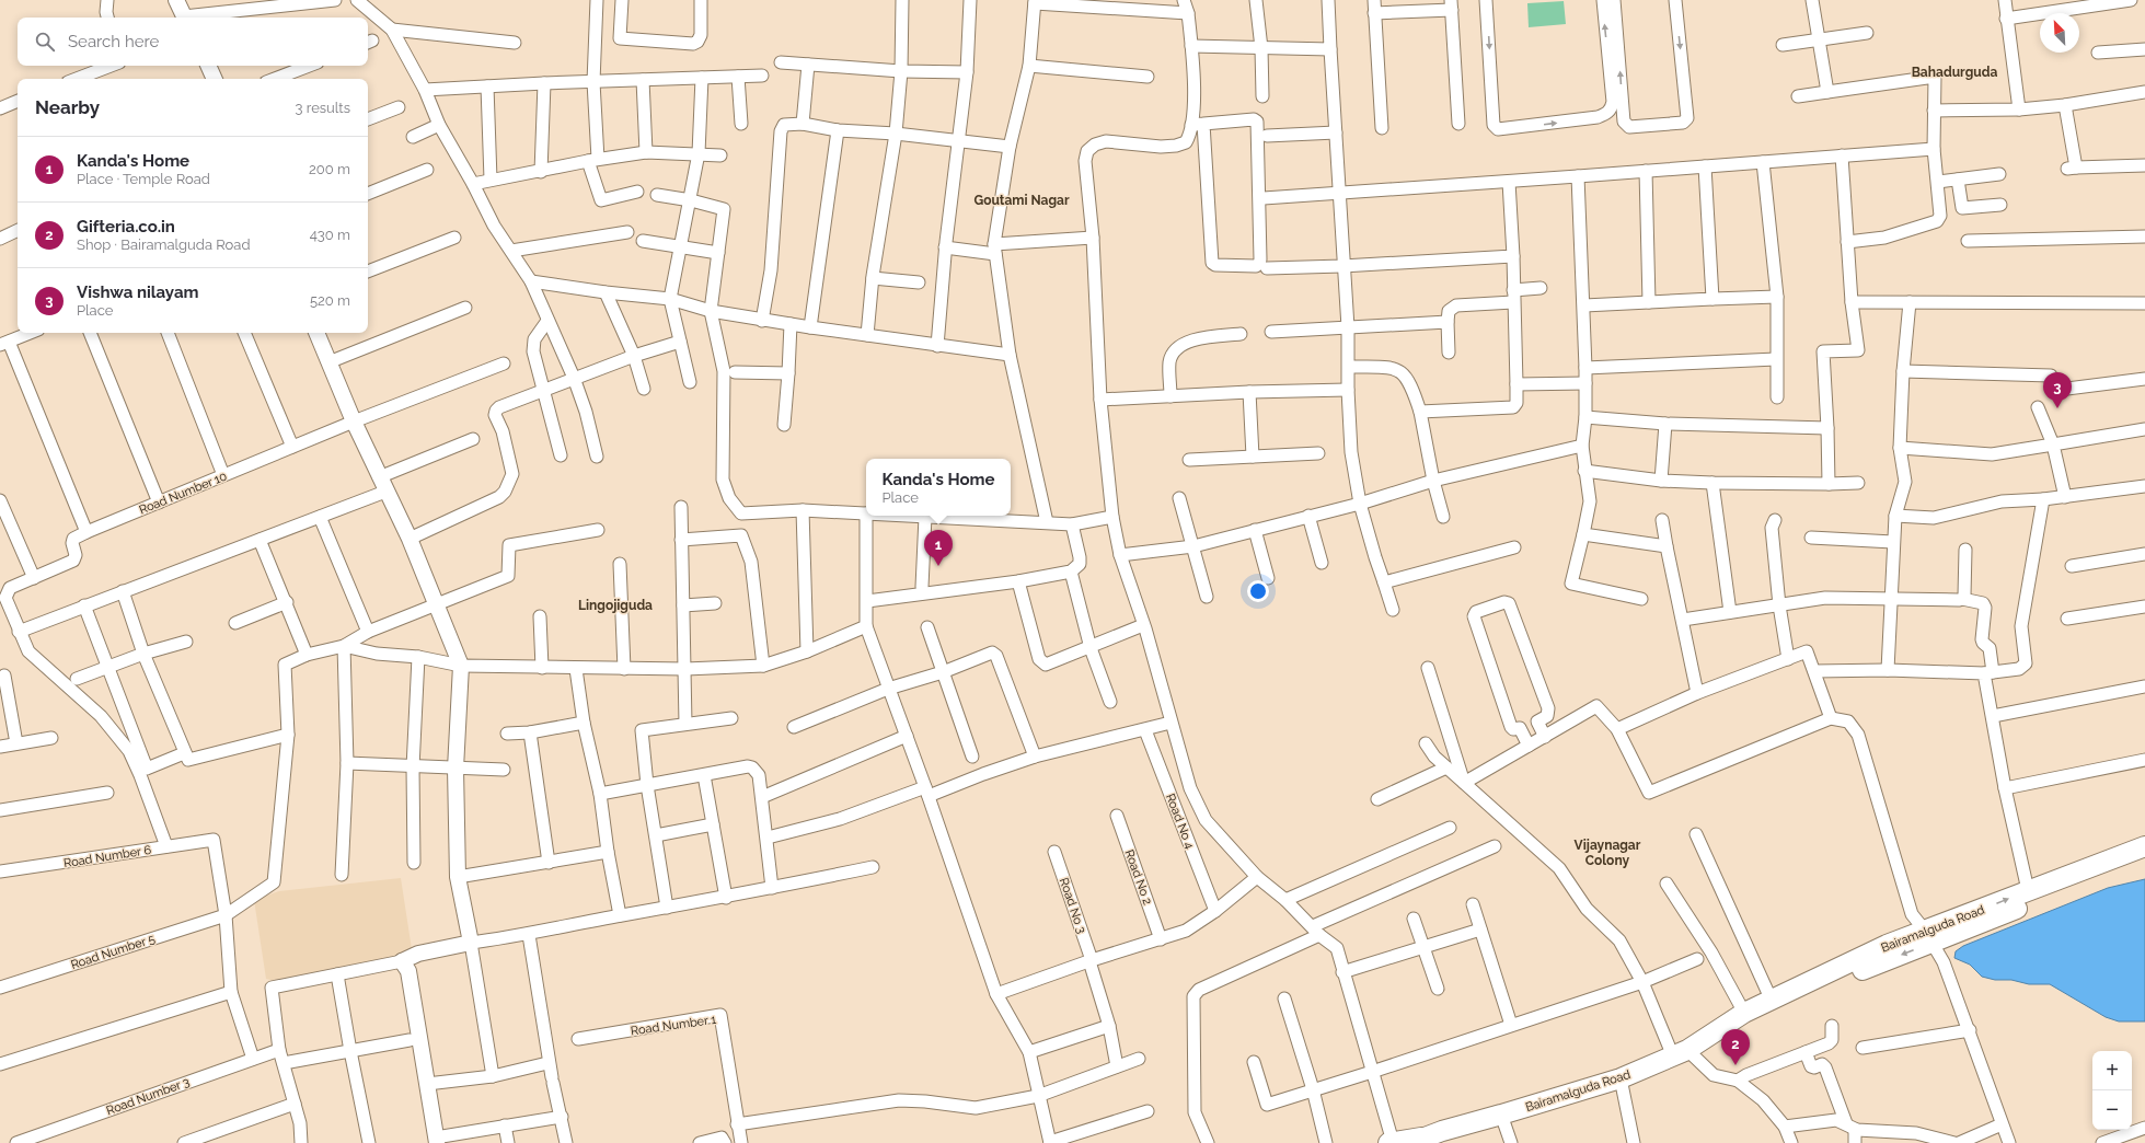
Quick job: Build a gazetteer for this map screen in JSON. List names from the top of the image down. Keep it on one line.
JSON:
{"streets":{"main road":["Bairamalguda Road"],"street":["Road Number 10","Road No 4","Road Number 6","Road No 2","Road No 3","Road Number 5","Road Number 1","Road Number 3"]},"crossings":[["Road Number 6","Road Number 5"]],"districts":["Bahadurguda","Goutami Nagar","Lingojiguda","Vijaynagar Colony"],"north":"top left","page":{"search":"Search here","heading":["Nearby","3 results"],"list":[{"mark":"1","name":"Kanda's Home","note":"Place · Temple Road","value":"200 m"},{"mark":"2","name":"Gifteria.co.in","note":"Shop · Bairamalguda Road","value":"430 m"},{"mark":"3","name":"Vishwa nilayam","note":"Place","value":"520 m"}],"pins":["3","1","2"],"popup":["Kanda's Home","Place"],"map_buttons":["+","−"]}}
